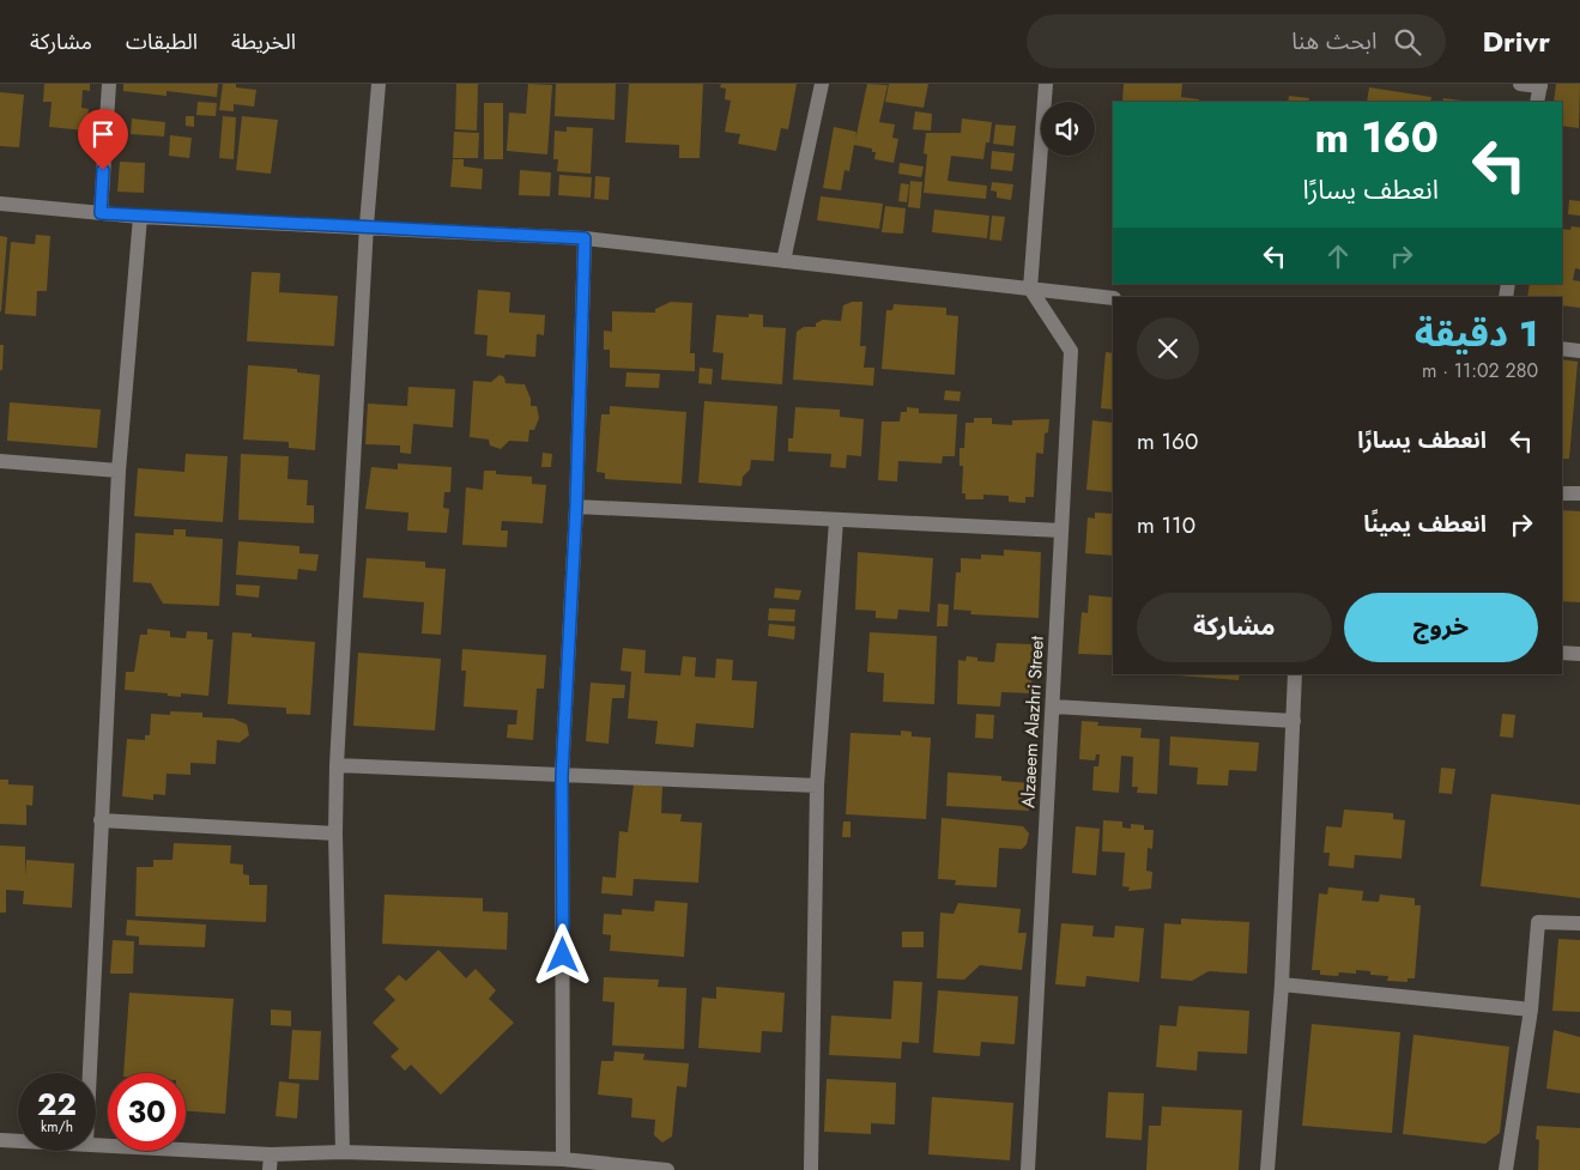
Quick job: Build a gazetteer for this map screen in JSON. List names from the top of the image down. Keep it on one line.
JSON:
{"streets":{"street":["Alzaeem Alazhri Street"]},"page":{"header":"Drivr","search":"ابحث هنا","nav":["الخريطة","الطبقات","مشاركة"],"turn":["160 m","انعطف يسارًا"],"heading":["1 دقيقة","280 m · 11:02"],"list":[{"name":"انعطف يسارًا","value":"160 m"},{"name":"انعطف يمينًا","value":"110 m"}],"buttons":["خروج","مشاركة"],"speed":"22 km/h","limit":"30"}}
